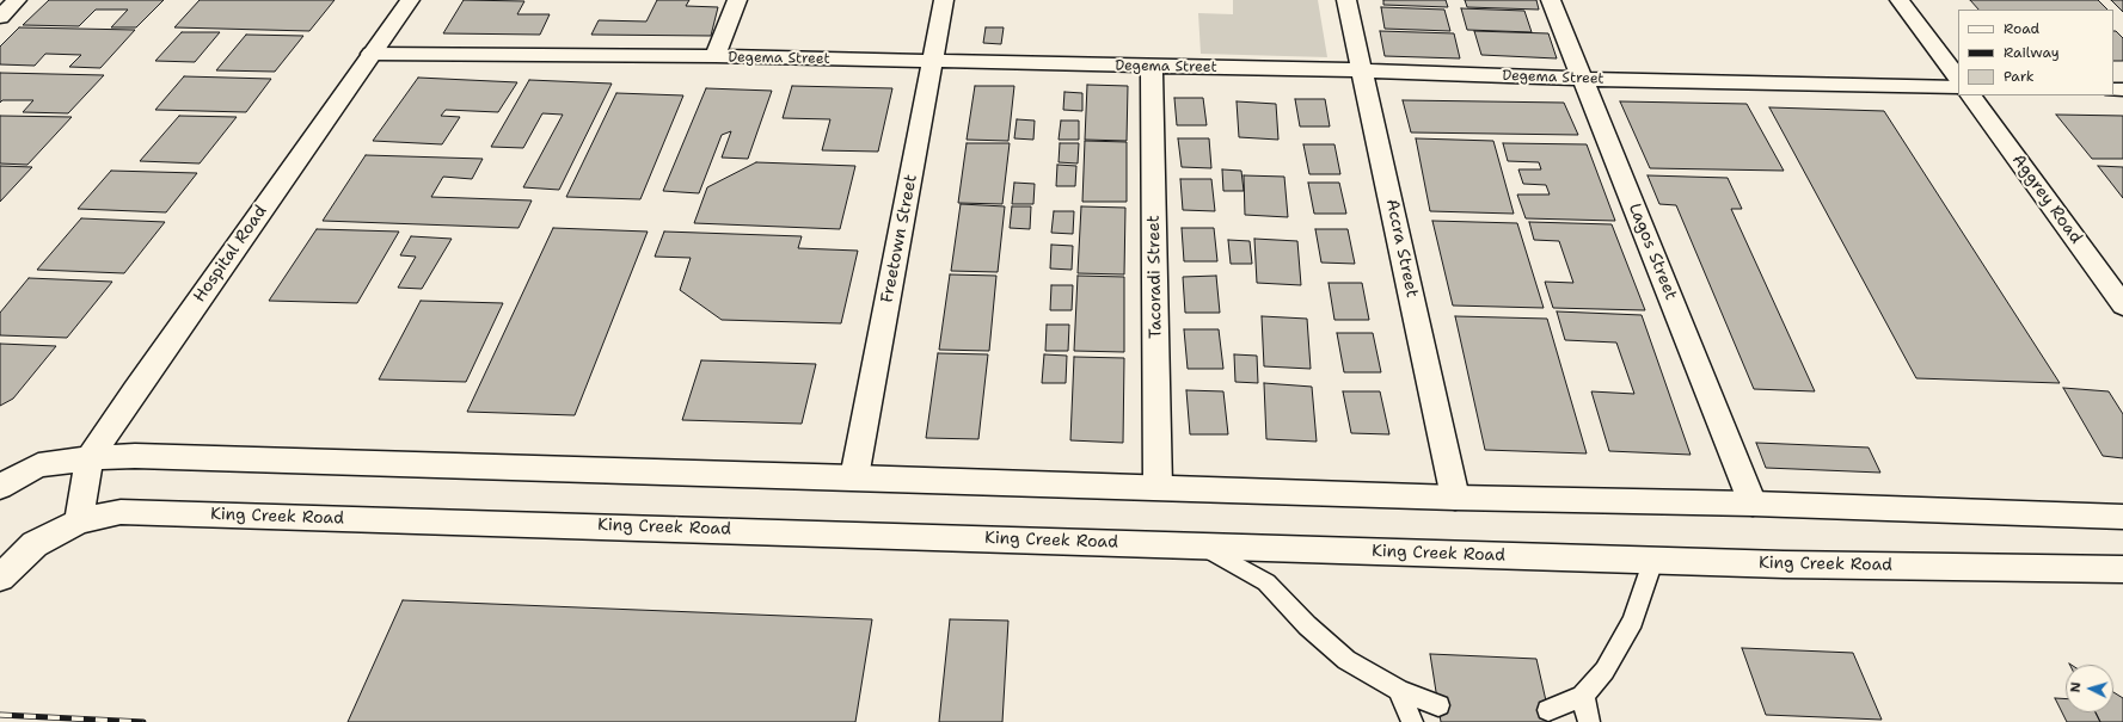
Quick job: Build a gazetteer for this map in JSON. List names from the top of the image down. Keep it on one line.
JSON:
{"streets":{"street":["Degema Street","Aggrey Road","Freetown Street","Accra Street","Lagos Street","Hospital Road","Tacoradi Street","King Creek Road"]},"crossings":[["Degema Street","Freetown Street"],["Degema Street","Accra Street"],["Degema Street","Lagos Street"],["Degema Street","Hospital Road"],["Degema Street","Tacoradi Street"],["Hospital Road","King Creek Road"]],"legend":["Road","Railway","Park"],"north":"left"}
